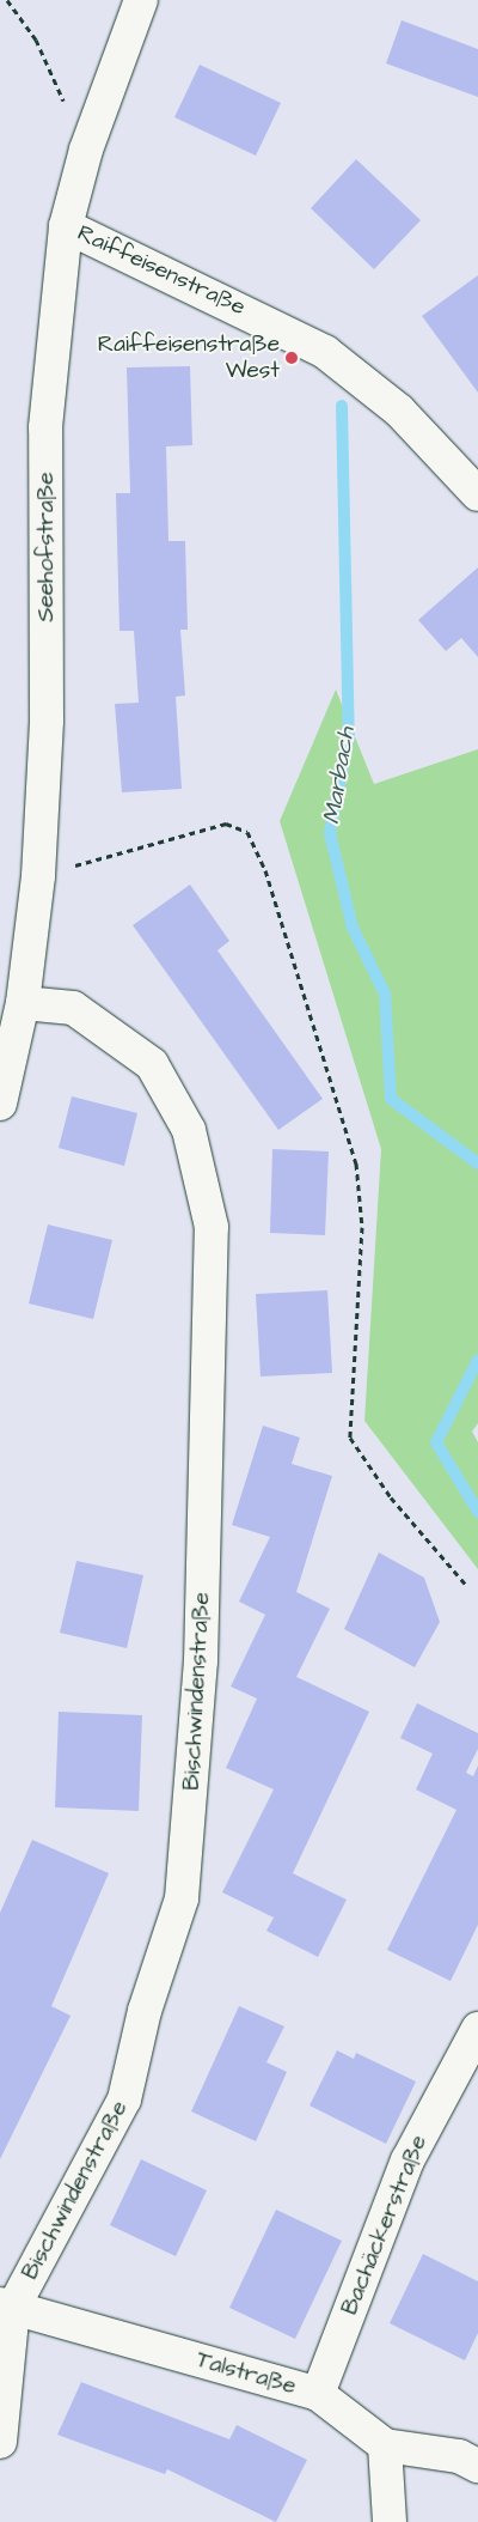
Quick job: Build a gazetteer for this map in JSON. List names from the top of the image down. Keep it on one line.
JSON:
{"streets":{"street":["Raiffeisenstraße","Seehofstraße","Bischwindenstraße","Bachäckerstraße","Talstraße"]},"crossings":[["Raiffeisenstraße","Seehofstraße"],["Seehofstraße","Bischwindenstraße"],["Bischwindenstraße","Talstraße"],["Bachäckerstraße","Talstraße"]],"water":["Marbach"],"places":["Raiffeisenstraße West"]}
